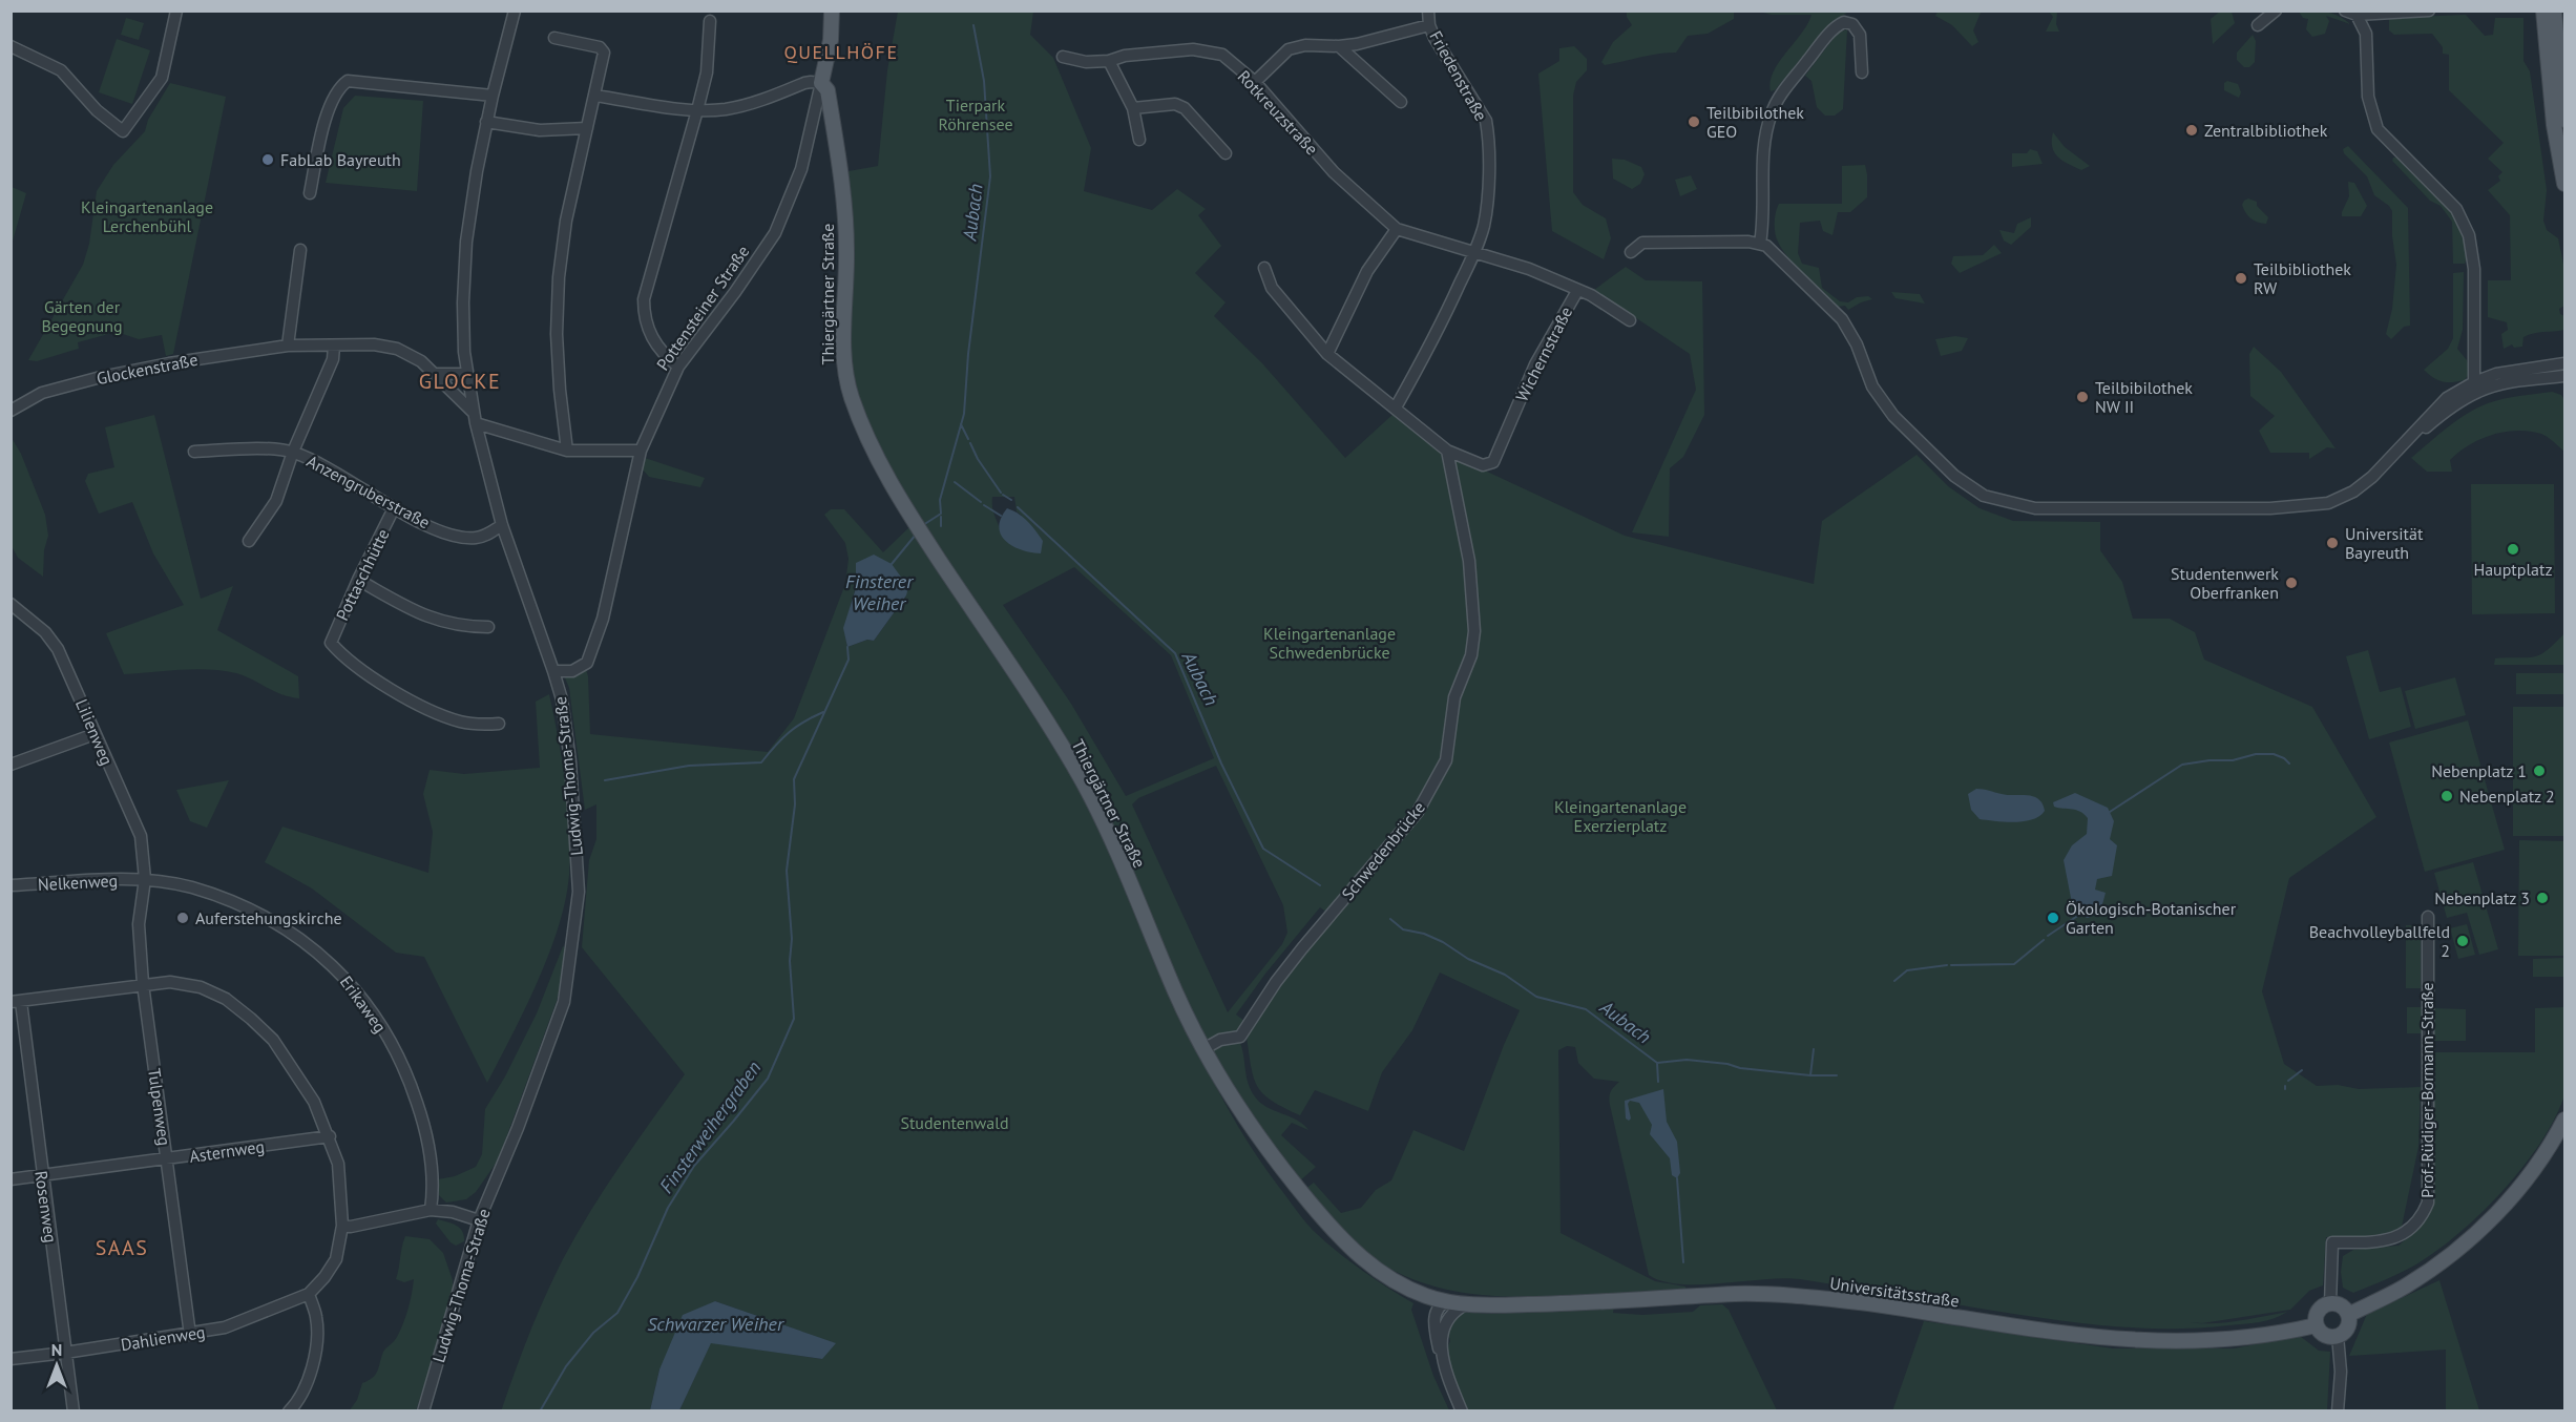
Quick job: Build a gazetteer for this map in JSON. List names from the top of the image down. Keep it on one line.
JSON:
{"streets":{"main road":["Thiergärtner Straße","Pottensteiner Straße","Universitätsstraße"],"street":["Friedenstraße","Rotkreuzstraße","Wichernstraße","Glockenstraße","Anzengruberstraße","Pottaschhütte","Lilienweg","Ludwig-Thoma-Straße","Schwedenbrücke","Nelkenweg","Erikaweg","Prof.-Rüdiger-Bormann-Straße","Tulpenweg","Asternweg","Rosenweg","Dahlienweg"]},"crossings":[["Friedenstraße","Rotkreuzstraße"],["Thiergärtner Straße","Pottensteiner Straße"],["Thiergärtner Straße","Schwedenbrücke"],["Thiergärtner Straße","Universitätsstraße"],["Pottensteiner Straße","Ludwig-Thoma-Straße"],["Wichernstraße","Schwedenbrücke"],["Glockenstraße","Ludwig-Thoma-Straße"],["Anzengruberstraße","Pottaschhütte"],["Anzengruberstraße","Ludwig-Thoma-Straße"],["Lilienweg","Nelkenweg"],["Lilienweg","Erikaweg"],["Lilienweg","Tulpenweg"],["Nelkenweg","Erikaweg"],["Nelkenweg","Tulpenweg"],["Erikaweg","Tulpenweg"],["Prof.-Rüdiger-Bormann-Straße","Universitätsstraße"],["Tulpenweg","Asternweg"],["Tulpenweg","Dahlienweg"],["Asternweg","Rosenweg"],["Rosenweg","Dahlienweg"]],"districts":["QUELLHÖFE","GLOCKE","SAAS"],"water":["Aubach","Finsterer Weiher","Finsterweihergraben","Schwarzer Weiher"],"parks":["Tierpark Röhrensee","Kleingartenanlage Lerchenbühl","Gärten der Begegnung","Kleingartenanlage Schwedenbrücke","Kleingartenanlage Exerzierplatz","Studentenwald"],"places":["Teilbibilothek GEO","Zentralbibliothek","FabLab Bayreuth","Teilbibliothek RW","Teilbibilothek NW II","Universität Bayreuth","Hauptplatz","Studentenwerk Oberfranken","Nebenplatz 1","Nebenplatz 2","Nebenplatz 3","Auferstehungskirche","Ökologisch-Botanischer Garten","Beachvolleyballfeld 2"],"north":"top"}
